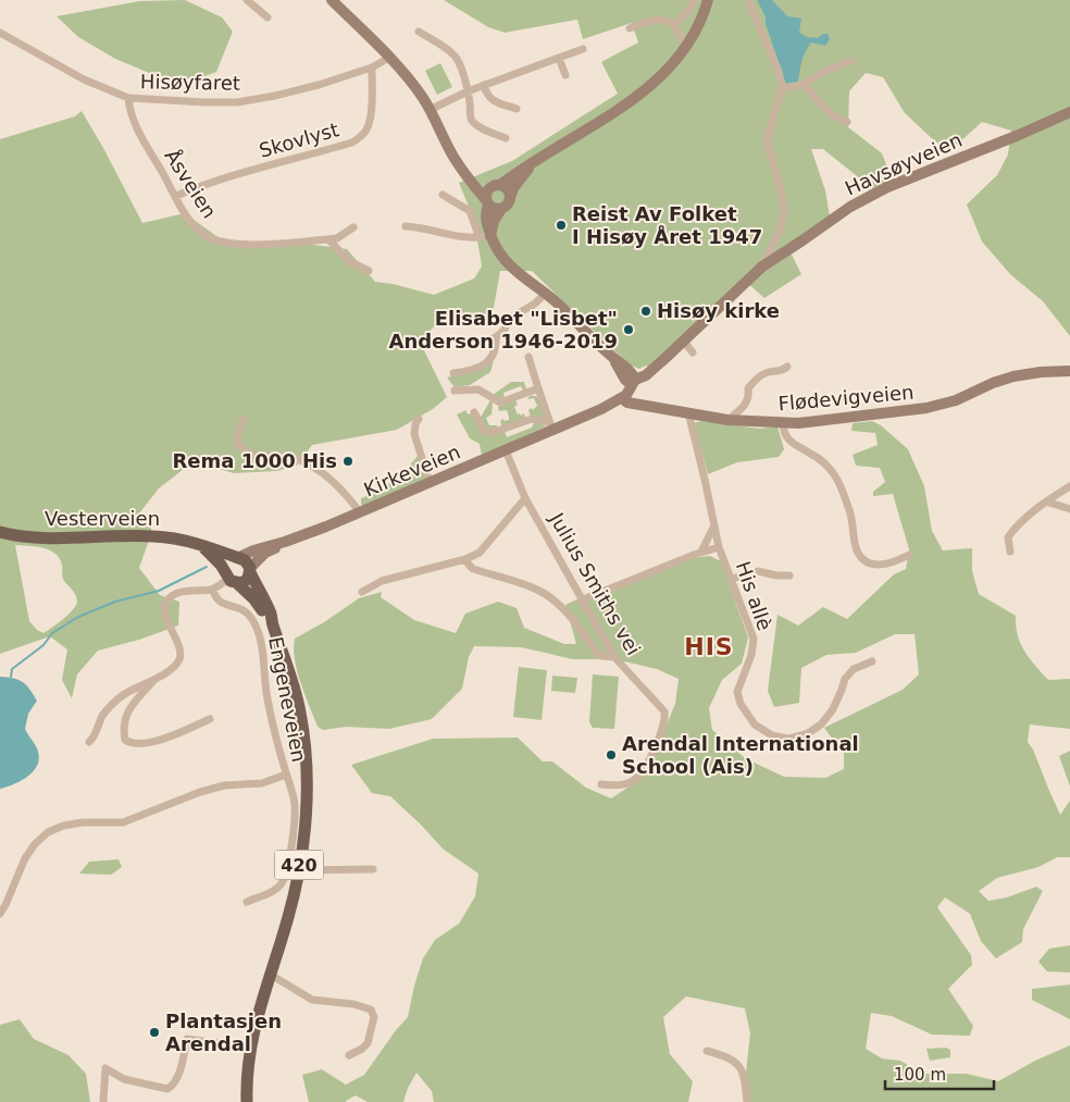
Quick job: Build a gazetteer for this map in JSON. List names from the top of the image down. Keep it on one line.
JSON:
{"streets":{"main road":["Havsøyveien","Flødevigveien","Kirkeveien","Vesterveien","420"],"street":["Hisøyfaret","Skovlyst","Åsveien","Julius Smiths vei","His allè","Engeneveien"]},"crossings":[["Hisøyfaret","Skovlyst"],["Hisøyfaret","Åsveien"],["Skovlyst","Åsveien"],["Havsøyveien","Kirkeveien"],["Flødevigveien","Kirkeveien"],["Flødevigveien","His allè"],["Kirkeveien","Vesterveien"],["Kirkeveien","Julius Smiths vei"],["Kirkeveien","420"],["Vesterveien","420"]],"districts":["HIS"],"places":["Reist Av Folket I Hisøy Året 1947","Hisøy kirke","Elisabet \"Lisbet\" Anderson 1946-2019","Rema 1000 His","Arendal International School (Ais)","Plantasjen Arendal"],"scale_bar":"100 m"}
